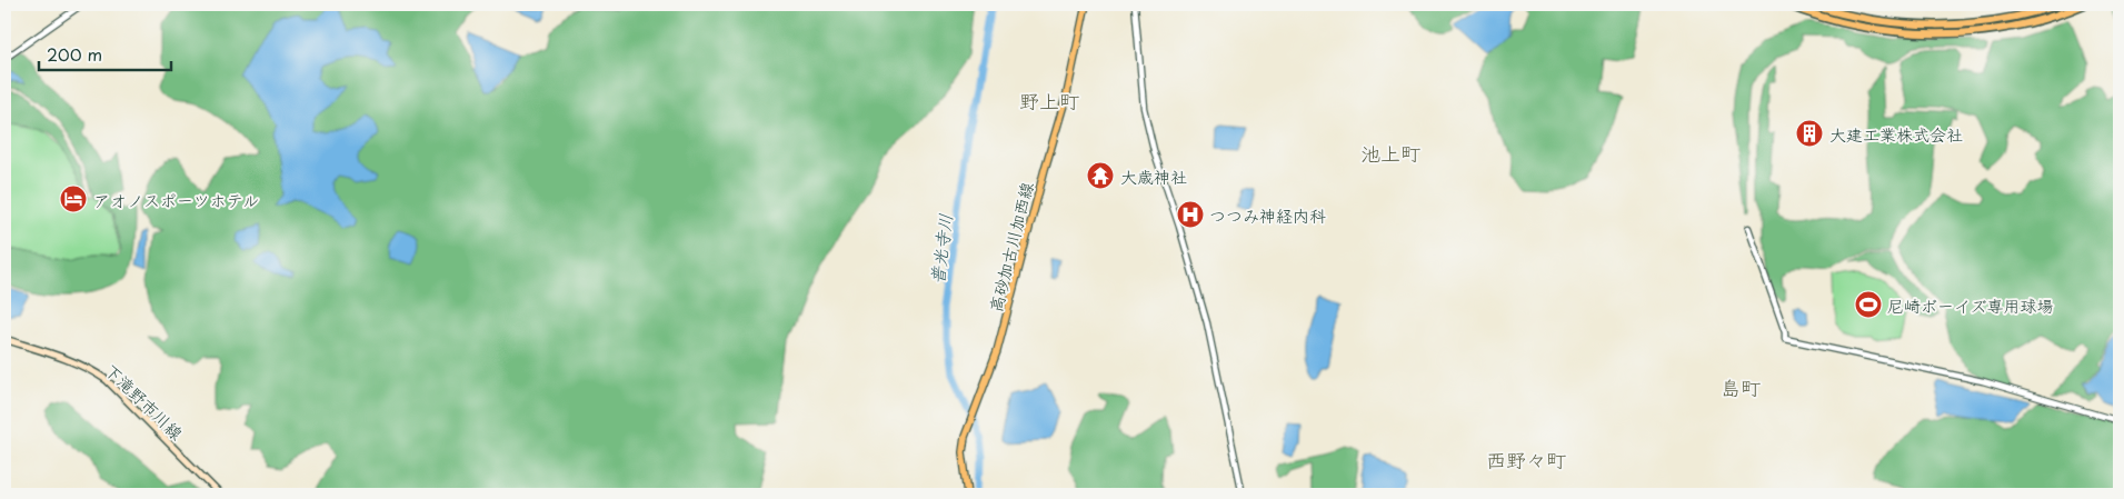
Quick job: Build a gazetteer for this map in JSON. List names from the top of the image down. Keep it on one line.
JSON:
{"streets":{"main road":["高砂加古川加西線","下滝野市川線"]},"districts":["野上町","池上町","島町","西野々町"],"water":["普光寺川"],"places":{"building":["大建工業株式会社"],"temple":["大歳神社"],"hotel":["アオノスポーツホテル"],"hospital":["つつみ神経内科"],"sports":["尼崎ボーイズ専用球場"]},"scale_bar":"200 m"}
